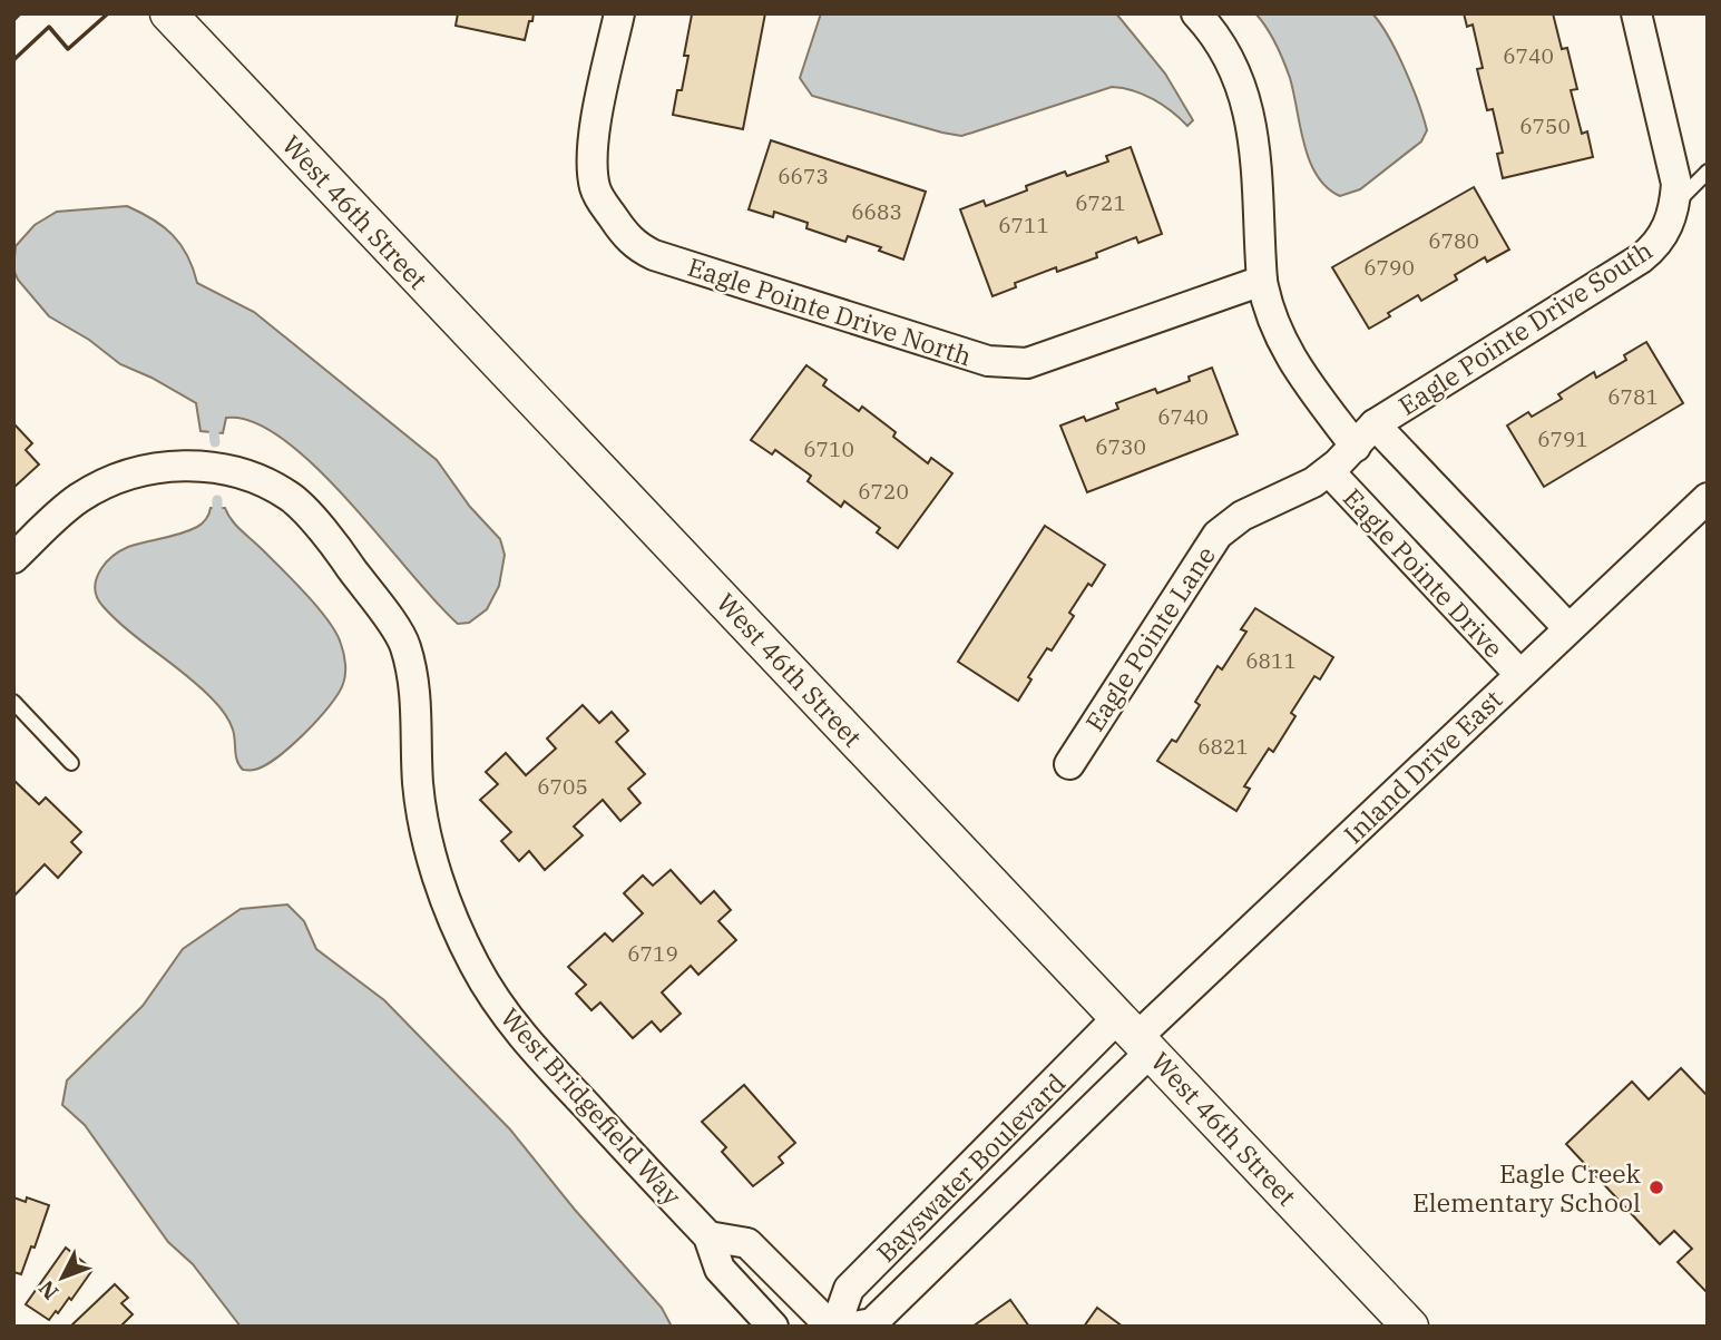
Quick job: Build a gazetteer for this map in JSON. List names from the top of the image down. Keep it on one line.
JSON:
{"streets":{"street":["West 46th Street","Eagle Pointe Drive North","Eagle Pointe Drive South","Eagle Pointe Drive","Eagle Pointe Lane","Inland Drive East","West Bridgefield Way","Bayswater Boulevard"]},"crossings":[["West 46th Street","Inland Drive East"],["West 46th Street","Bayswater Boulevard"],["Eagle Pointe Drive North","Eagle Pointe Drive"],["Eagle Pointe Drive South","Eagle Pointe Drive"],["Eagle Pointe Drive South","Eagle Pointe Lane"],["Eagle Pointe Drive","Eagle Pointe Lane"],["Eagle Pointe Drive","Inland Drive East"],["Inland Drive East","Bayswater Boulevard"]],"places":["Eagle Creek Elementary School"],"house_numbers":["6740","6750","6673","6721","6683","6711","6780","6790","6781","6740","6791","6730","6710","6720","6811","6821","6705","6719"],"north":"bottom left"}
